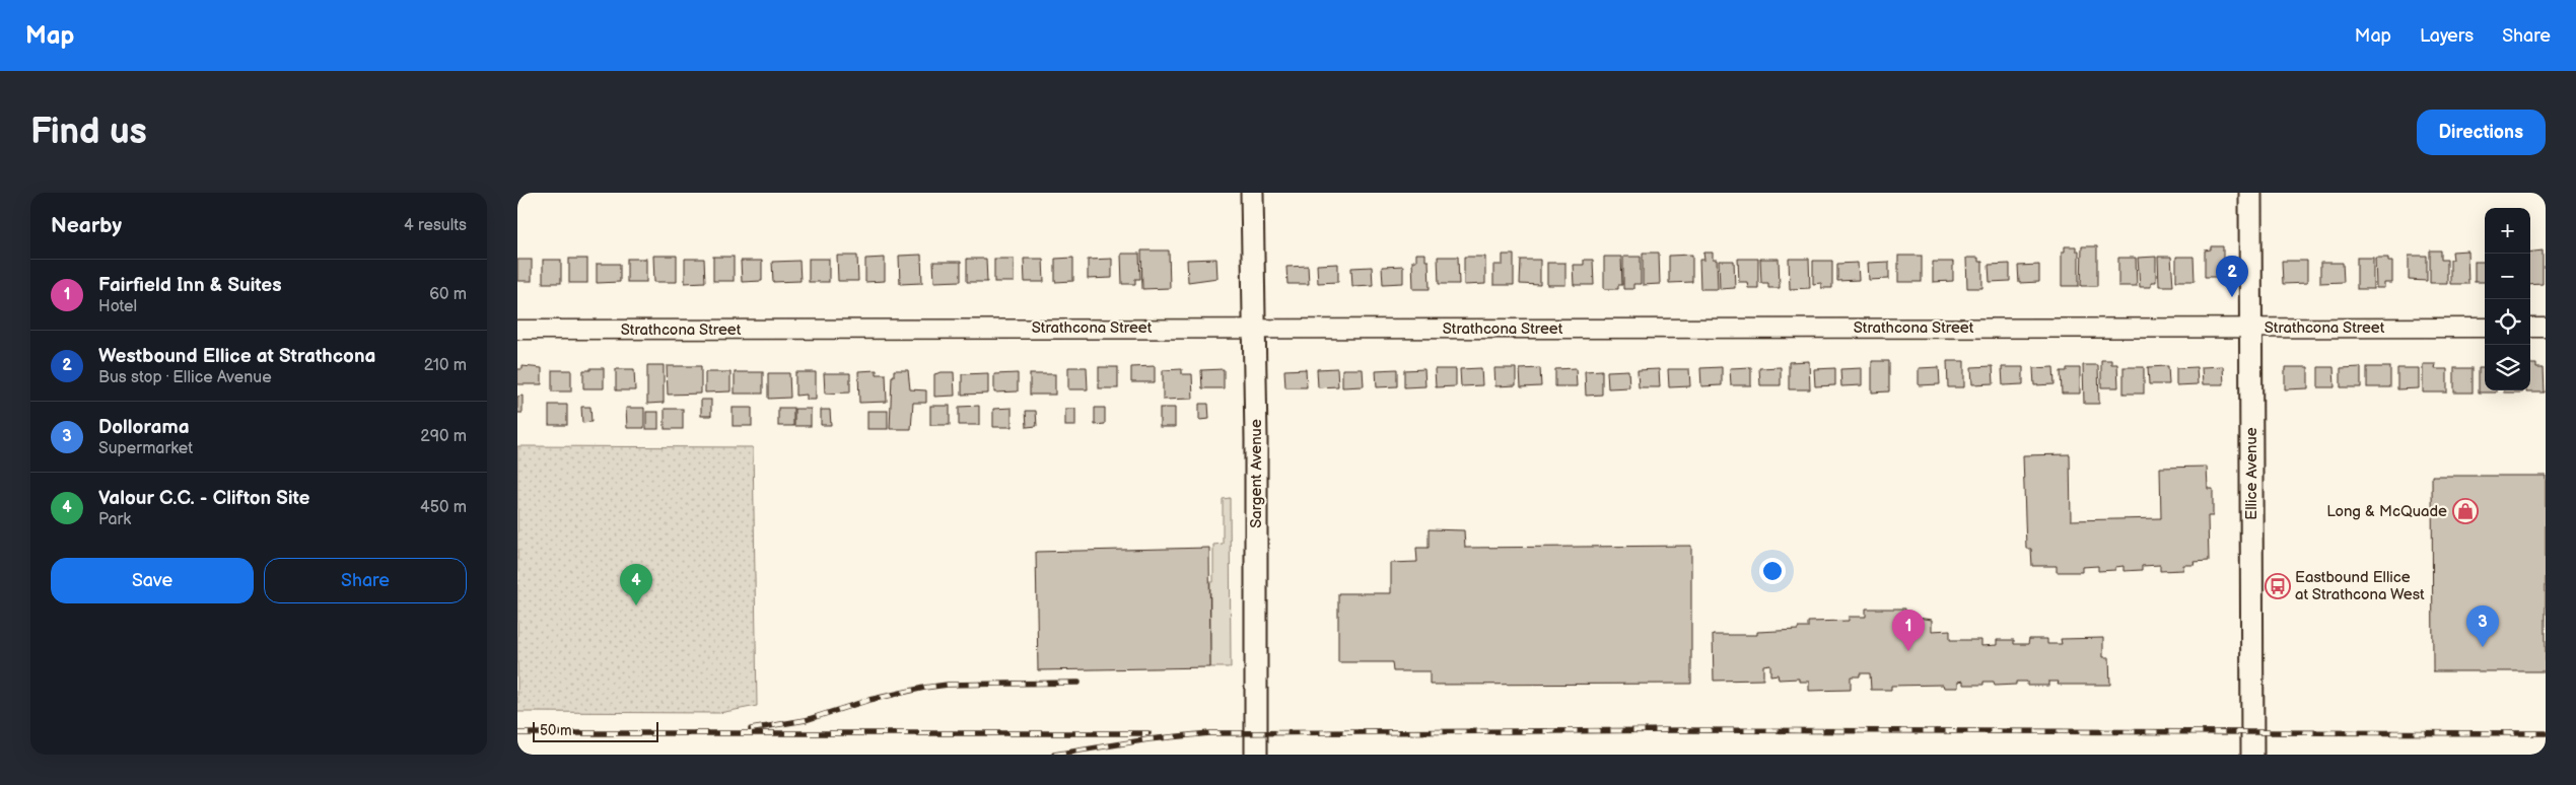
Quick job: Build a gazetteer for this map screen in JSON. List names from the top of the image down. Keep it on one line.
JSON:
{"streets":{"main road":["Sargent Avenue","Ellice Avenue"],"street":["Strathcona Street"]},"crossings":[["Strathcona Street","Sargent Avenue"],["Strathcona Street","Ellice Avenue"]],"places":{"shop":["Long & McQuade"],"bus stop":["Eastbound Ellice at Strathcona West"]},"scale_bar":"50 m","page":{"header":"Map","nav":["Map","Layers","Share"],"buttons":["Directions",["Save","Share"]],"title":"Find us","heading":["Nearby","4 results"],"map_buttons":["+","−"],"pins":["2","4","3","1"],"list":[{"mark":"1","name":"Fairfield Inn & Suites","note":"Hotel","value":"60 m"},{"mark":"2","name":"Westbound Ellice at Strathcona","note":"Bus stop · Ellice Avenue","value":"210 m"},{"mark":"3","name":"Dollorama","note":"Supermarket","value":"290 m"},{"mark":"4","name":"Valour C.C. - Clifton Site","note":"Park","value":"450 m"}],"scale":"50 m"}}
